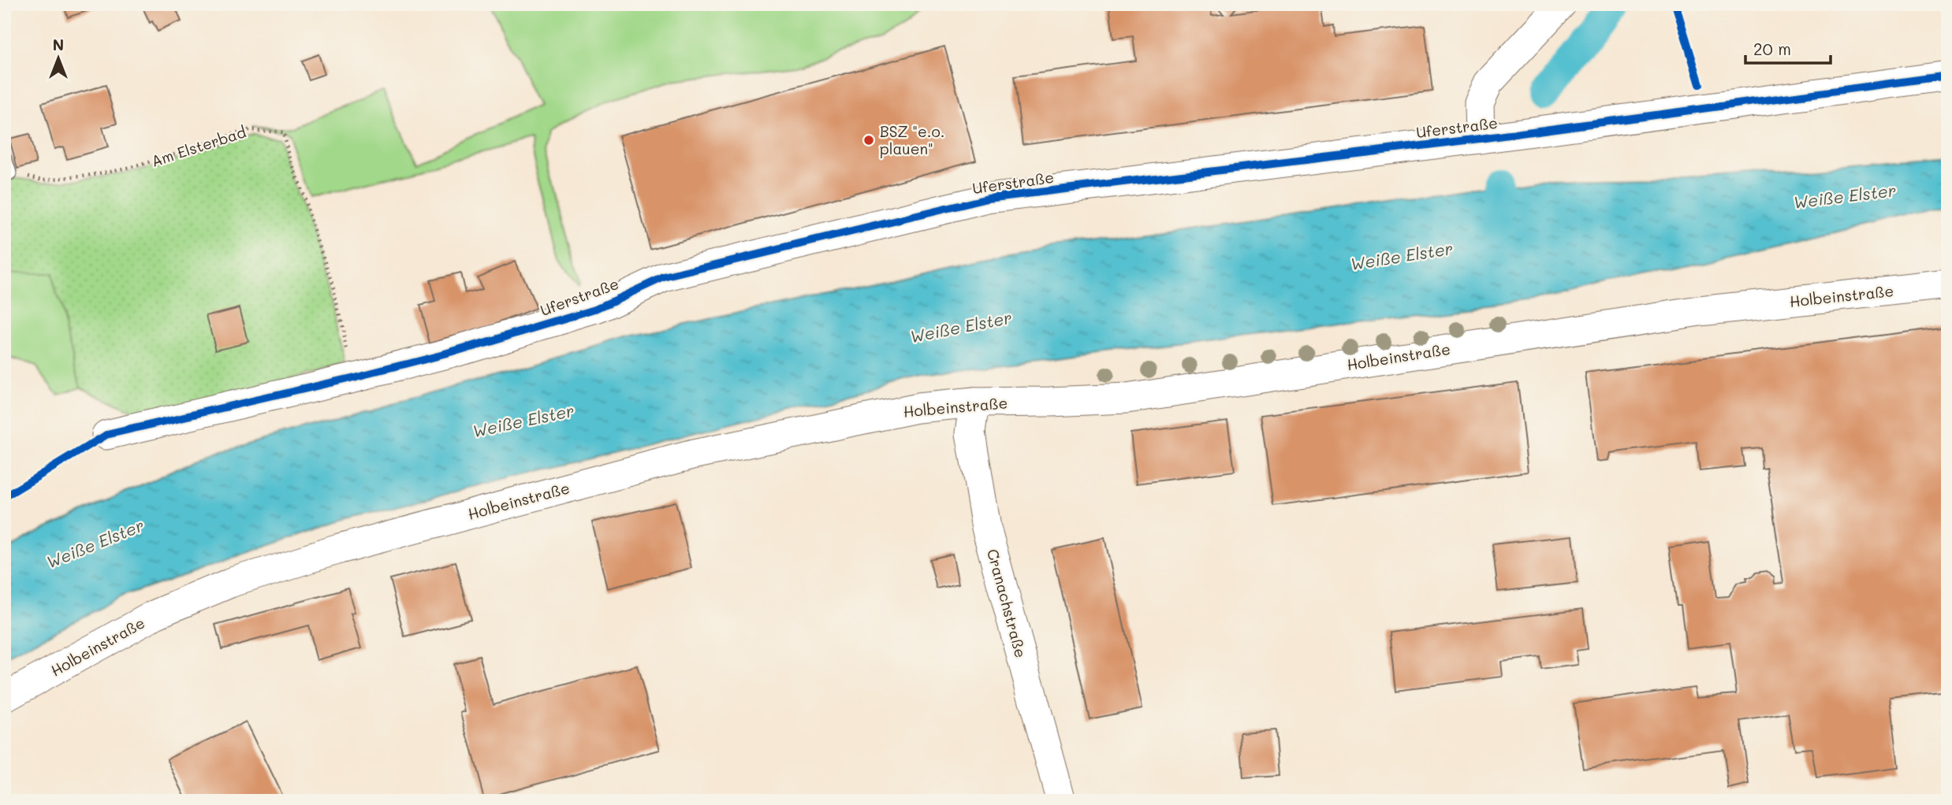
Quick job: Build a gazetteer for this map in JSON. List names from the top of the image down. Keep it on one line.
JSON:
{"streets":{"street":["Uferstraße","Holbeinstraße","Cranachstraße"],"path":["Am Elsterbad"]},"crossings":[["Uferstraße","Am Elsterbad"],["Holbeinstraße","Cranachstraße"]],"water":["Weiße Elster"],"places":["BSZ \"e.o. plauen\""],"scale_bar":"20 m","north":"top"}
